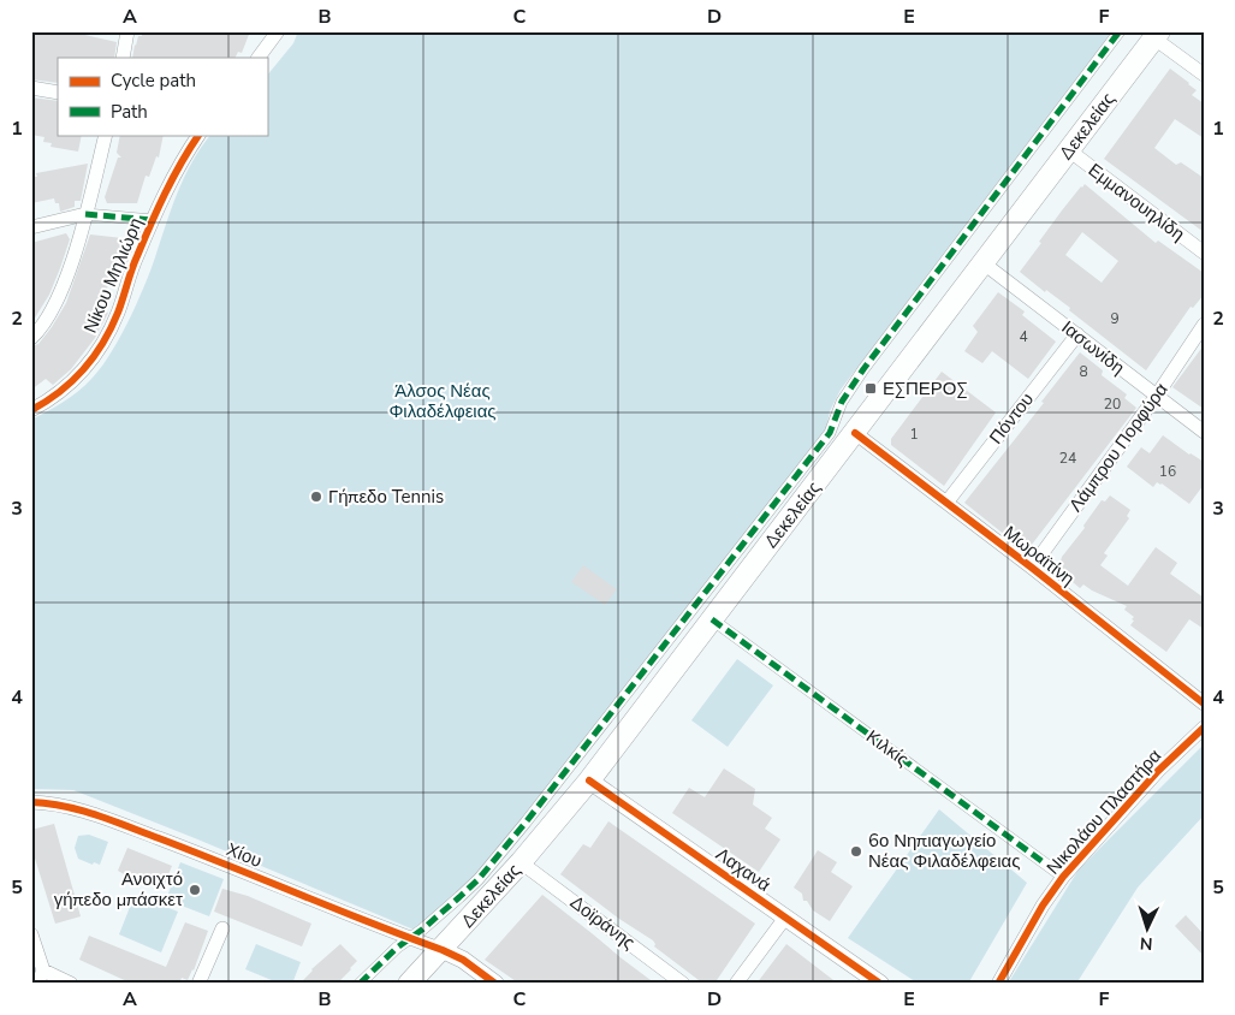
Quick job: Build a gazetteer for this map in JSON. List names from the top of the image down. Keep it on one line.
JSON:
{"streets":{"main road":["Δεκελείας"],"street":["Εμμανουηλίδη","Νίκου Μηλιώρη","Ιασωνίδη","Πόντου","Λάμπρου Πορφύρα","Μωραϊτίνη","Κιλκίς","Νικολάου Πλαστήρα","Χίου","Λαχανά","Δοϊράνης"]},"crossings":[["Δεκελείας","Εμμανουηλίδη"],["Δεκελείας","Ιασωνίδη"],["Δεκελείας","Μωραϊτίνη"],["Δεκελείας","Κιλκίς"],["Δεκελείας","Χίου"],["Δεκελείας","Λαχανά"],["Δεκελείας","Δοϊράνης"],["Ιασωνίδη","Πόντου"],["Ιασωνίδη","Λάμπρου Πορφύρα"],["Πόντου","Μωραϊτίνη"],["Λάμπρου Πορφύρα","Μωραϊτίνη"],["Κιλκίς","Νικολάου Πλαστήρα"]],"parks":["Άλσος Νέας Φιλαδέλφειας"],"places":{"transit":["ΕΣΠΕΡΟΣ"],"other":["Γήπεδο Tennis","6ο Νηπιαγωγείο Νέας Φιλαδέλφειας","Ανοιχτό γήπεδο μπάσκετ"]},"house_numbers":["9","4","8","20","1","24","16"],"legend":["Cycle path","Path"],"north":"bottom","grid":{"columns":["A","B","C","D","E","F"],"rows":["1","2","3","4","5"]}}
